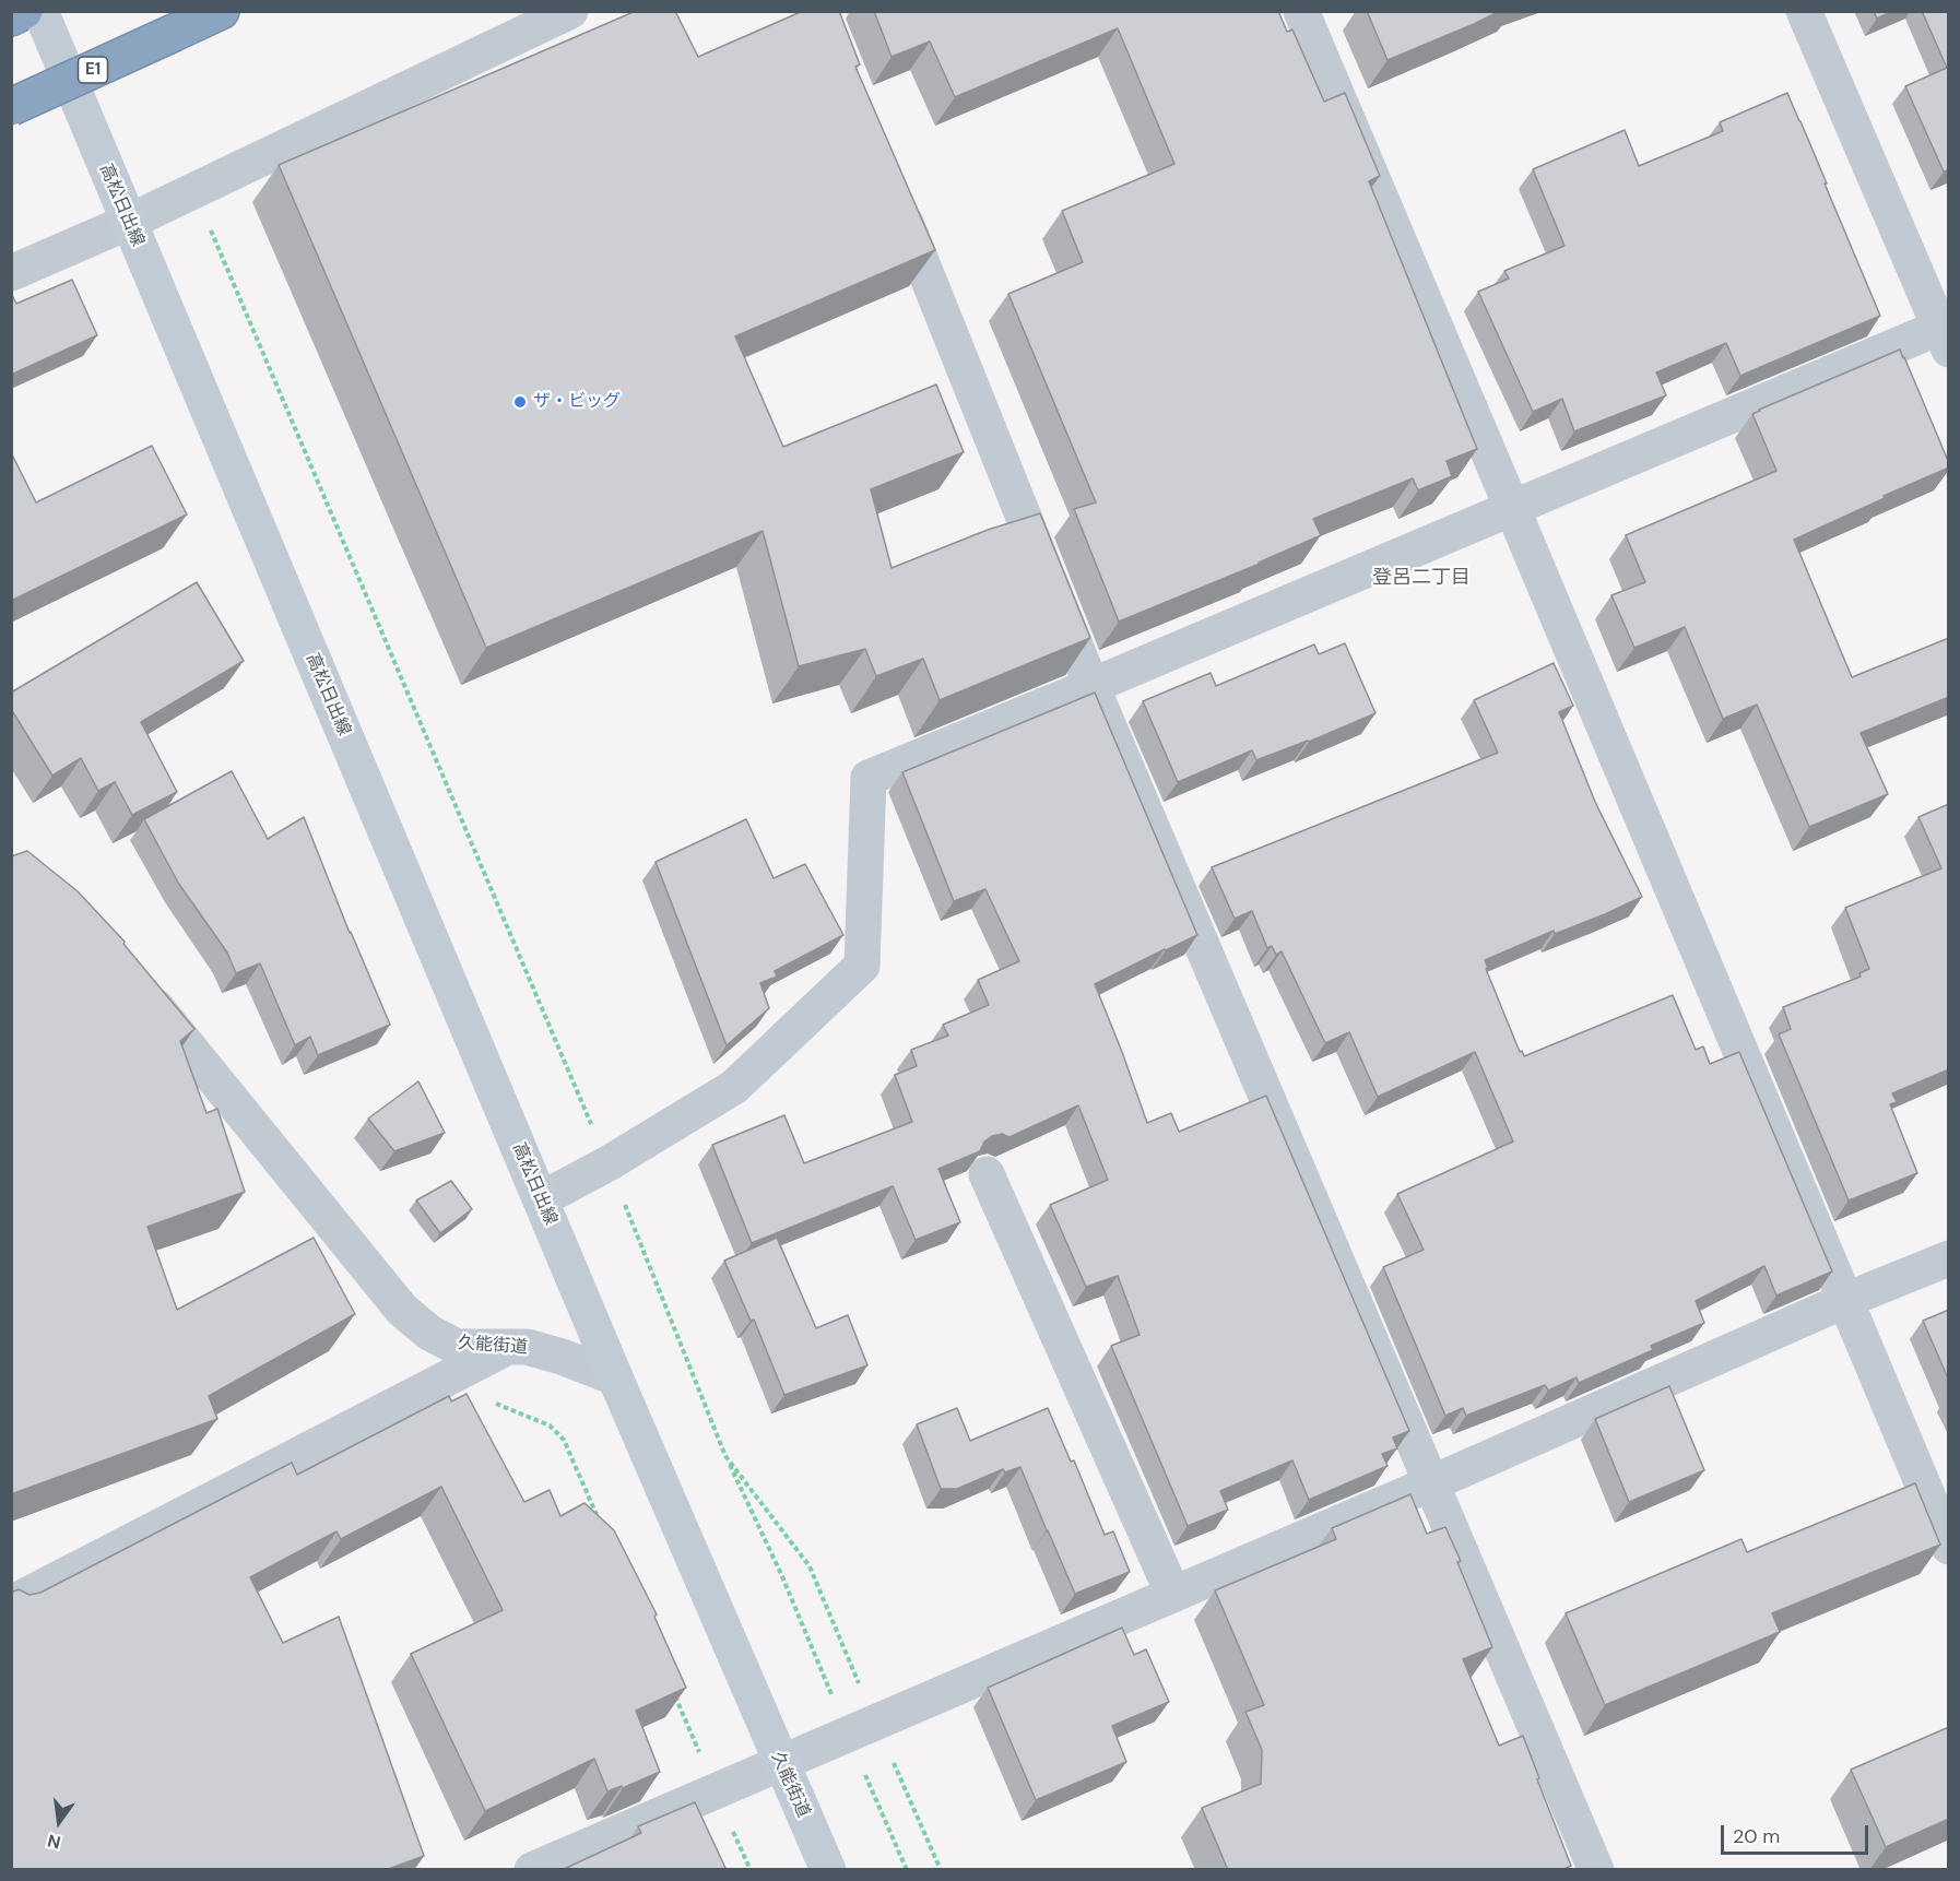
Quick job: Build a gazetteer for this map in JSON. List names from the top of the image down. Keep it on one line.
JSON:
{"streets":{"highway":["E1"],"main road":["高松日出線","久能街道"]},"crossings":[["高松日出線","久能街道"]],"districts":["登呂二丁目"],"places":["ザ・ビッグ"],"scale_bar":"20 m","north":"bottom"}
